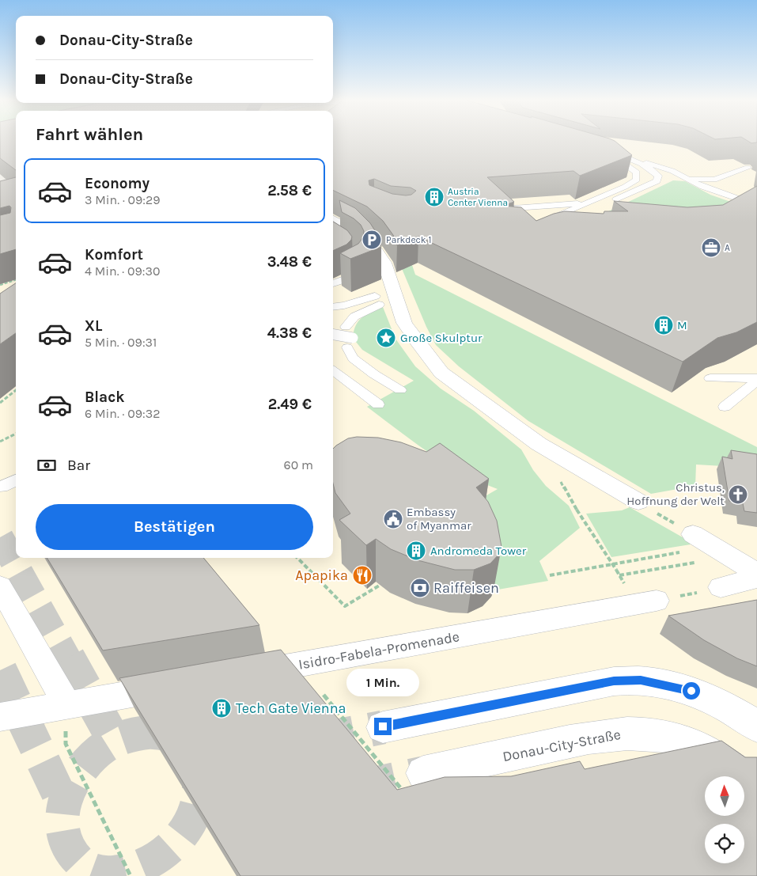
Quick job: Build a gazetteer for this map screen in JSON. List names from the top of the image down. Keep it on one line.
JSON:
{"streets":{"main road":["Donau-City-Straße"],"street":["Isidro-Fabela-Promenade"]},"places":{"building":["Austria Center Vienna","M","Andromeda Tower","Tech Gate Vienna"],"parking":["Parkdeck 1"],"office":["A"],"place":["Große Skulptur"],"church":["Christus, Hoffnung der Welt"],"public building":["Embassy of Myanmar"],"restaurant":["Apapika"],"bank":["Raiffeisen"]},"north":"top","page":{"banner":["Donau-City-Straße","Donau-City-Straße"],"heading":"Fahrt wählen","list":[{"name":"Economy","note":"3 Min. · 09:29","value":"2.58 €"},{"name":"Komfort","note":"4 Min. · 09:30","value":"3.48 €"},{"name":"XL","note":"5 Min. · 09:31","value":"4.38 €"},{"name":"Black","note":"6 Min. · 09:32","value":"2.49 €"}],"pay":["Bar","60 m"],"buttons":"Bestätigen","bubble":"1 Min."}}
